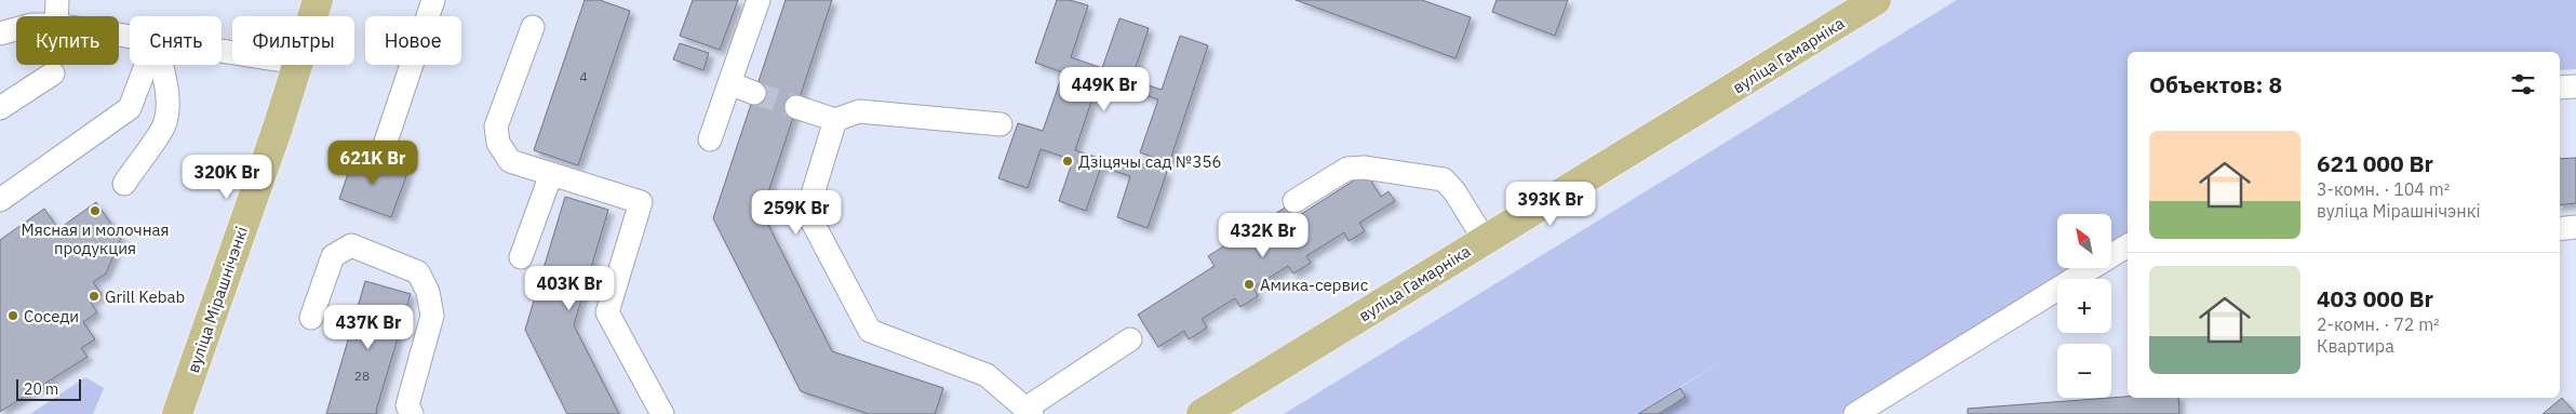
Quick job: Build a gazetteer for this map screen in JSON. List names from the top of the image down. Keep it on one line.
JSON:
{"streets":{"main road":["вуліца Гамарніка","вуліца Мірашнічэнкі"]},"places":["Дзіцячы сад №356","Мясная и молочная продукция","Амика-сервис","Grill Kebab","Соседи"],"house_numbers":["4","28"],"scale_bar":"20 m","north":"top left","page":{"chip":["Купить","Снять","Фильтры","Новое"],"heading":"Объектов: 8","price":["449K Br","621K Br","320K Br","393K Br","259K Br","432K Br","403K Br","437K Br"],"list":[{"name":"621 000 Br","note":"3-комн. · 104 m² · вуліца Мірашнічэнкі"},{"name":"403 000 Br","note":"2-комн. · 72 m² · Квартира"}],"map_buttons":["+","−"],"scale":"20 m"}}
